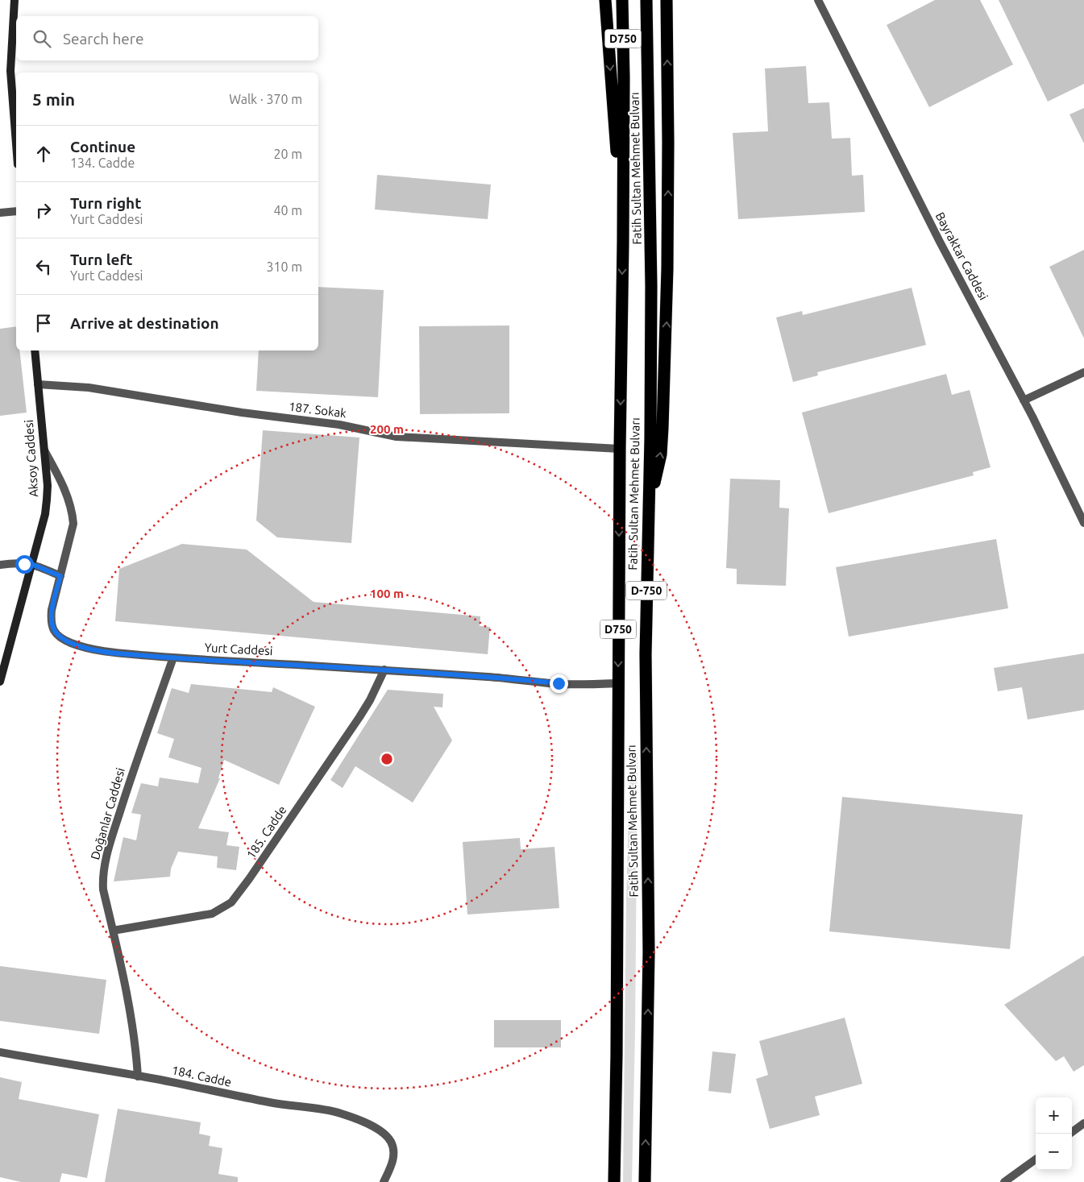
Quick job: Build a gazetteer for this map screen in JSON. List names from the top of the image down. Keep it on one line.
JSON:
{"streets":{"highway":["D750","Fatih Sultan Mehmet Bulvarı","D-750"],"street":["Bayraktar Caddesi","187. Sokak","Aksoy Caddesi","Yurt Caddesi","Doğanlar Caddesi","185. Cadde","184. Cadde"]},"crossings":[["Fatih Sultan Mehmet Bulvarı","187. Sokak"],["Fatih Sultan Mehmet Bulvarı","Yurt Caddesi"],["187. Sokak","Aksoy Caddesi"],["Aksoy Caddesi","Yurt Caddesi"],["Yurt Caddesi","Doğanlar Caddesi"],["Yurt Caddesi","185. Cadde"],["Doğanlar Caddesi","185. Cadde"],["Doğanlar Caddesi","184. Cadde"]],"page":{"search":"Search here","heading":["5 min","Walk · 370 m"],"list":[["Continue","134. Cadde","20 m"],["Turn right","Yurt Caddesi","40 m"],["Turn left","Yurt Caddesi","310 m"],"Arrive at destination"],"map_buttons":["+","−"]},"rings":["200 m","100 m"]}
